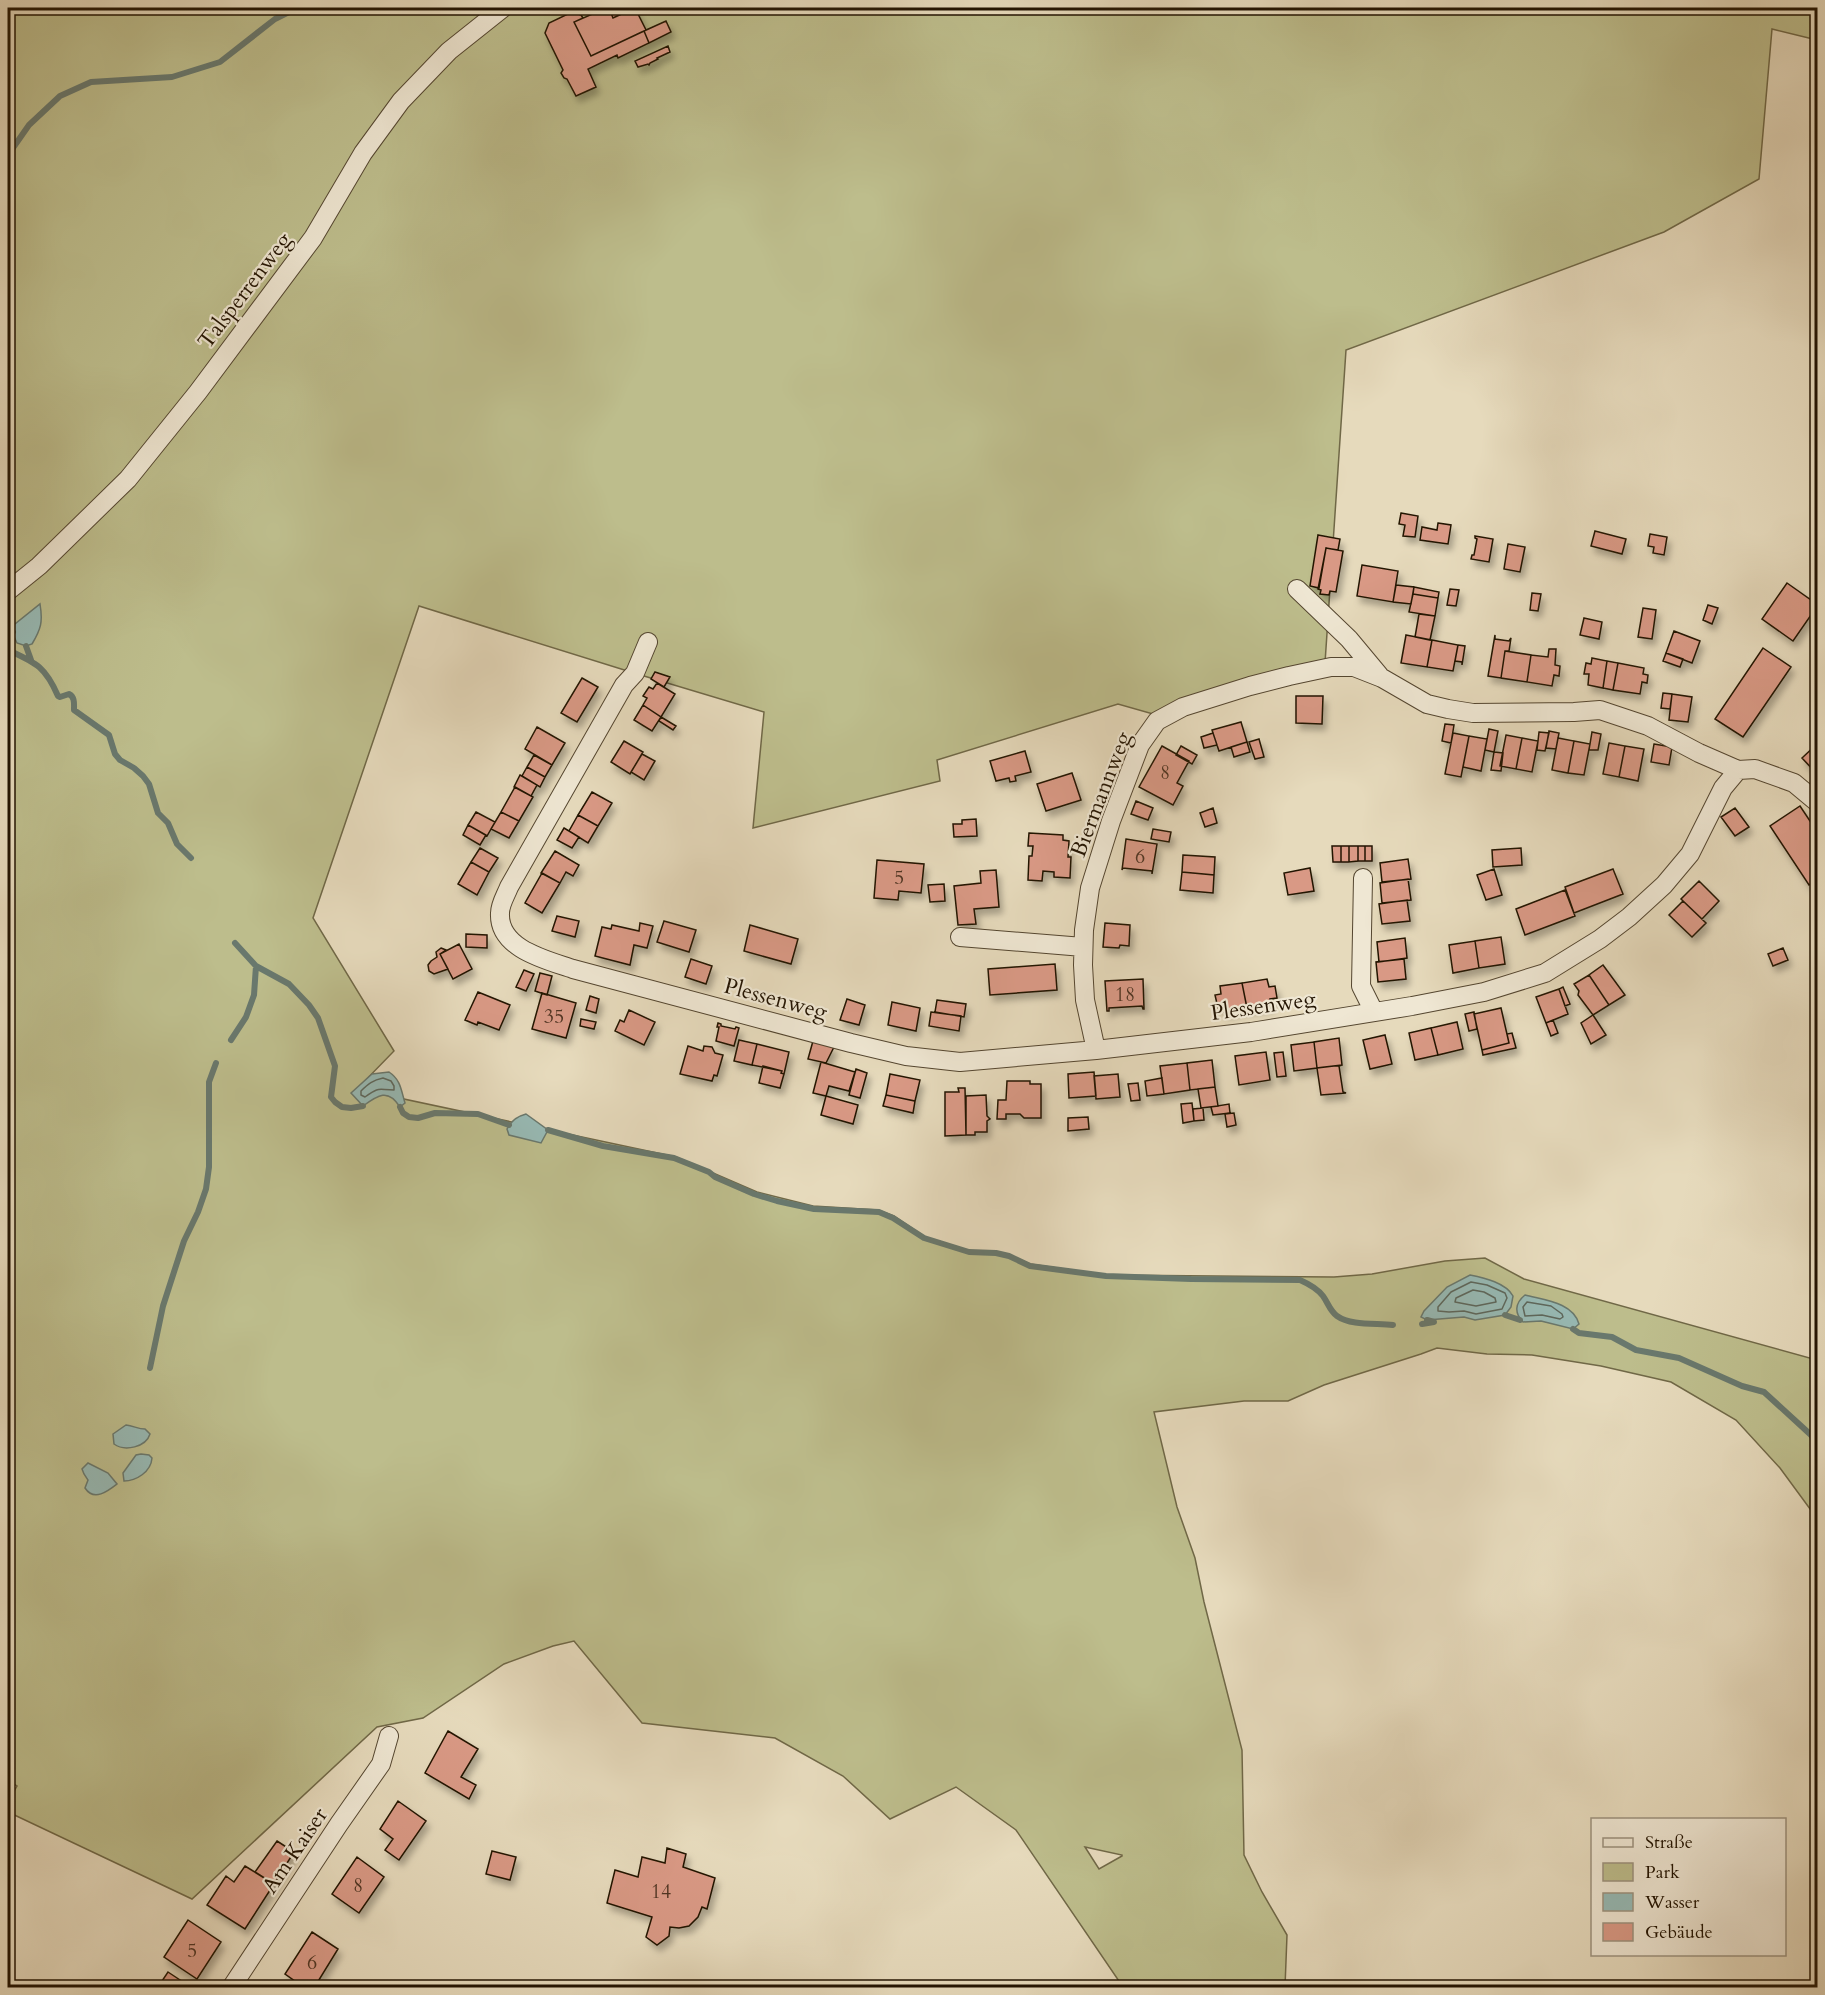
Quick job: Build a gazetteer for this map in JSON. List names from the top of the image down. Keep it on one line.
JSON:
{"streets":{"street":["Talsperrenweg","Biermannweg","Plessenweg","Am Kaiser"]},"crossings":[["Biermannweg","Plessenweg"]],"house_numbers":["8","6","5","18","35","8","14","5","6"],"legend":["Straße","Park","Wasser","Gebäude"]}
